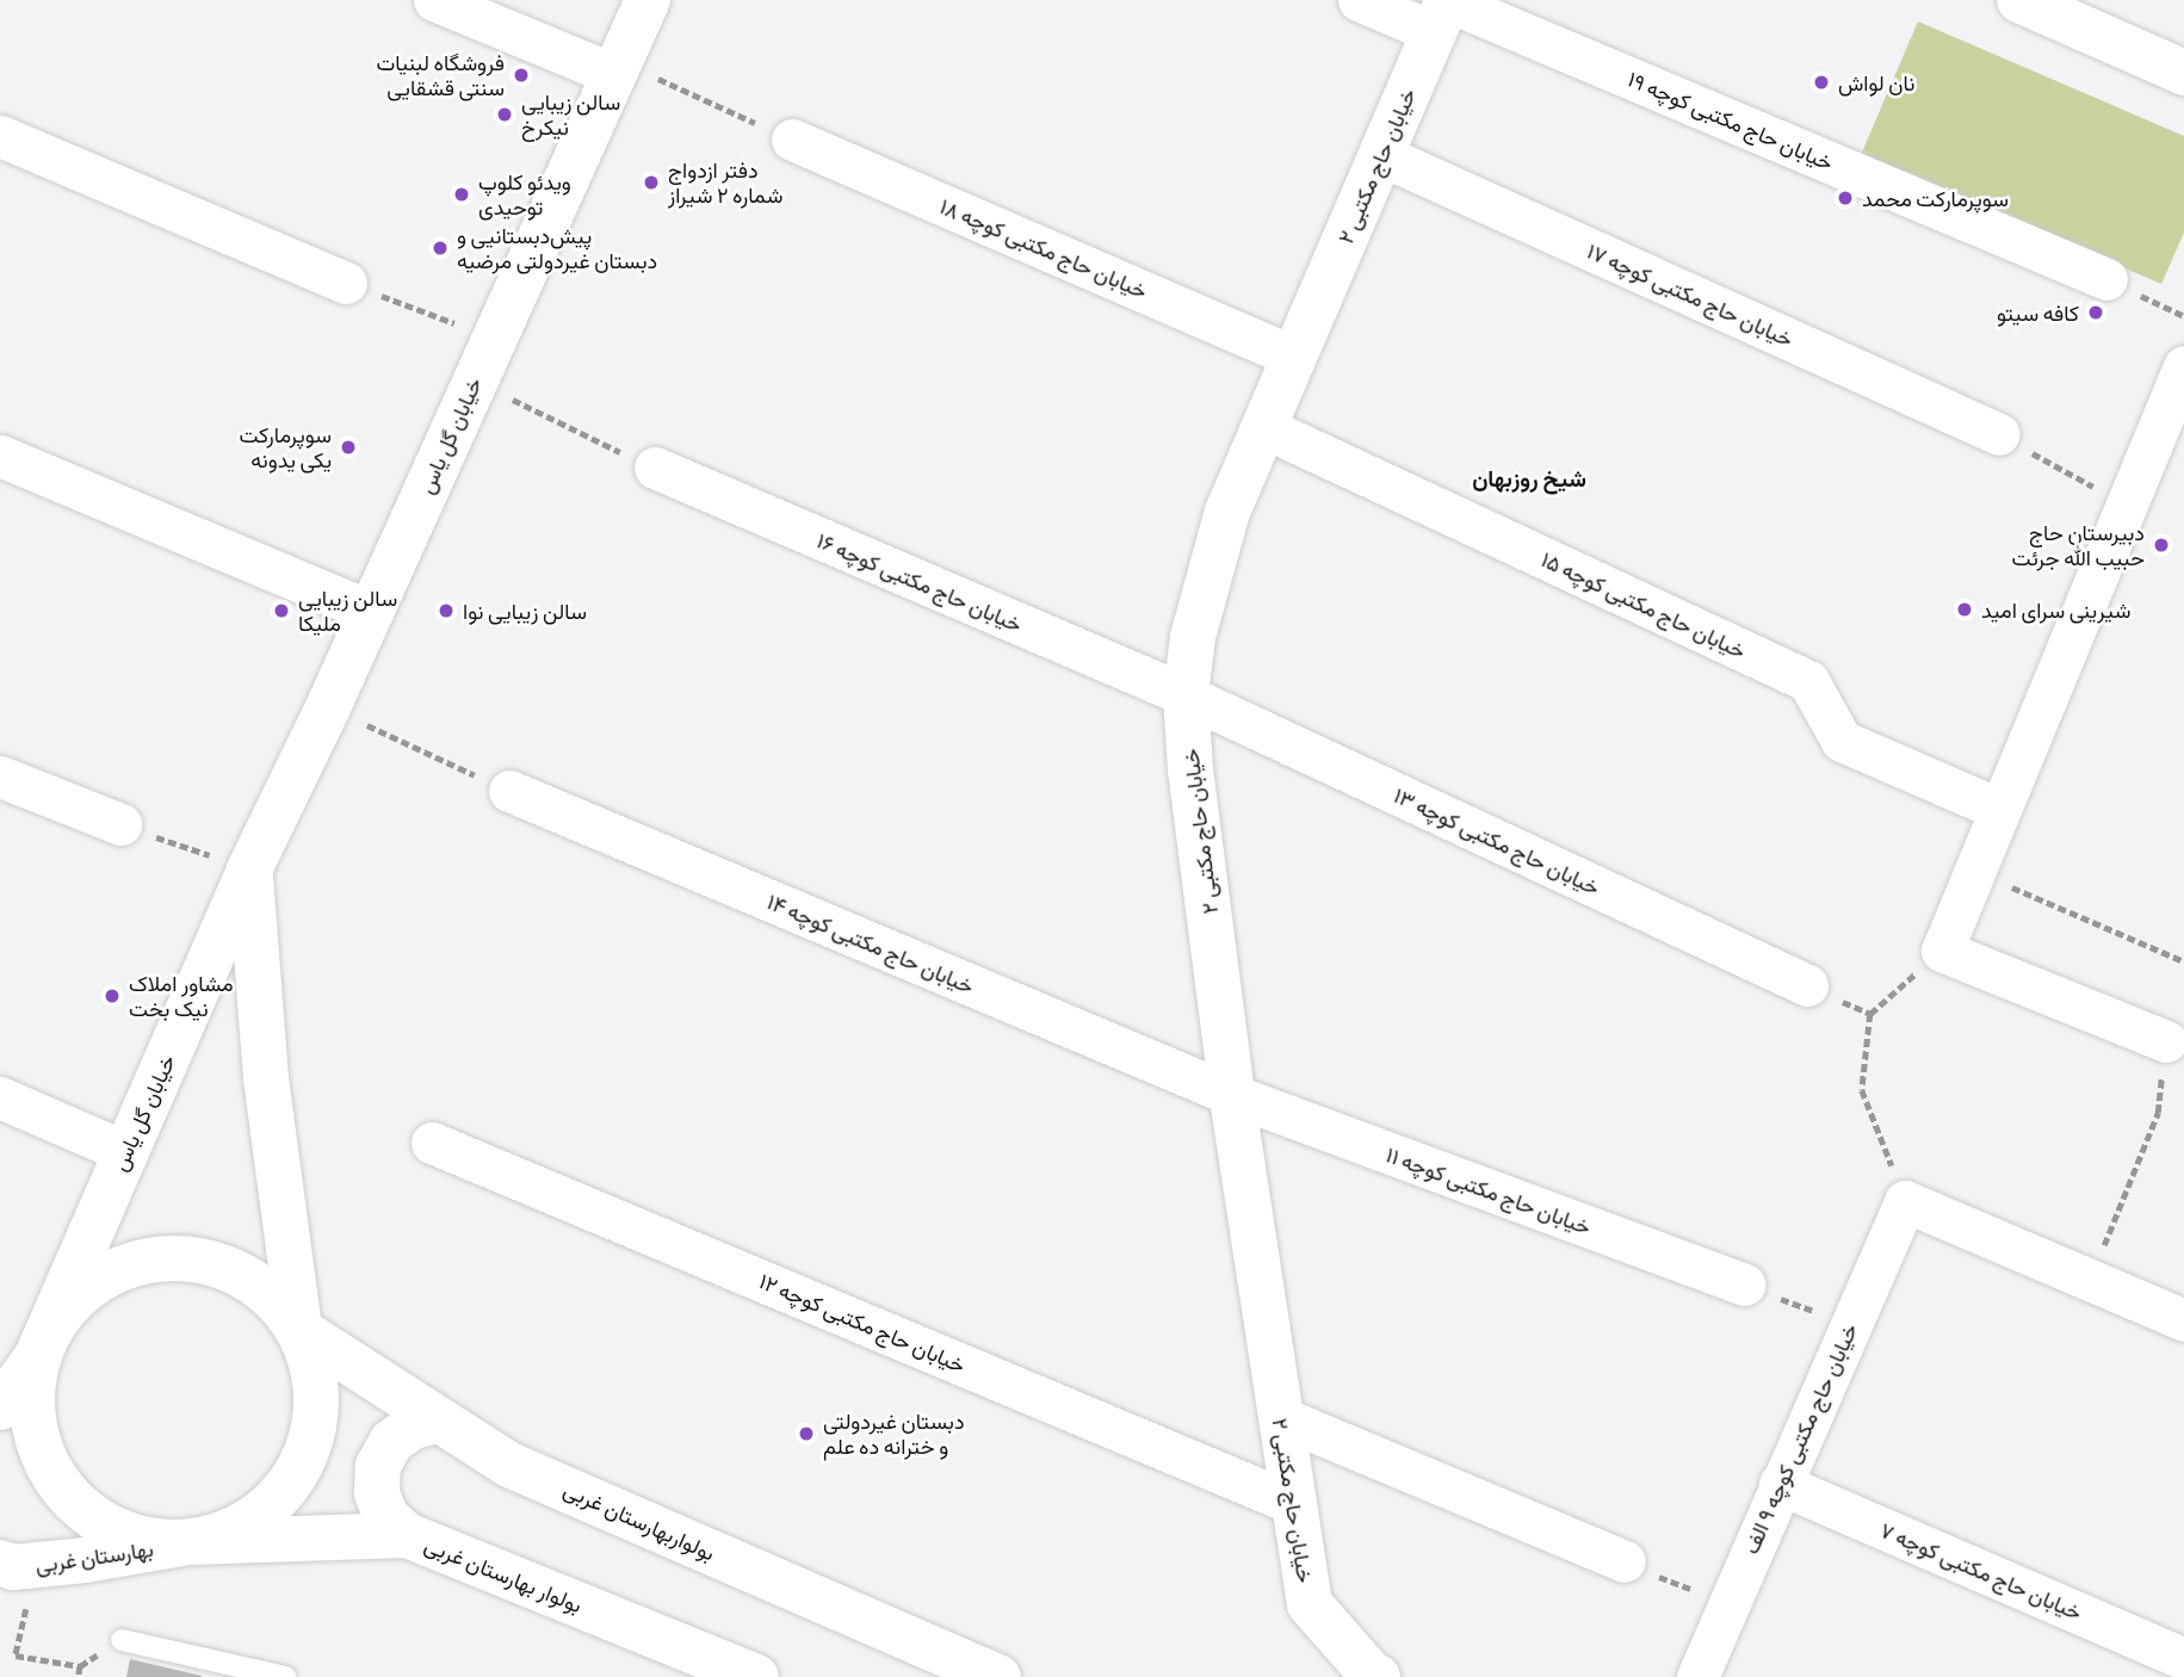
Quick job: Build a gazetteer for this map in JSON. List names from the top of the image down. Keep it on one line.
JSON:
{"streets":{"street":["خیابان حاج مکتبی کوچه ۱۹","خیابان حاج مکتبی ۲","خیابان حاج مکتبی کوچه ۱۸","خیابان حاج مکتبی کوچه ۱۷","خیابان گل یاس","خیابان حاج مکتبی کوچه ۱۶","خیابان حاج مکتبی کوچه ۱۵","خیابان حاج مکتبی کوچه ۱۳","خیابان حاج مکتبی کوچه ۱۴","خیابان حاج مکتبی کوچه ۱۱","خیابان حاج مکتبی کوچه ۱۲","خیابان حاج مکتبی کوچه ۹ الف","بولواربهارستان غربی","بهارستان غربی","خیابان حاج مکتبی کوچه ۷","بولوار بهارستان غربی"]},"crossings":[["خیابان حاج مکتبی کوچه ۱۹","خیابان حاج مکتبی ۲"],["خیابان حاج مکتبی ۲","خیابان حاج مکتبی کوچه ۱۸"],["خیابان حاج مکتبی ۲","خیابان حاج مکتبی کوچه ۱۷"],["خیابان حاج مکتبی ۲","خیابان حاج مکتبی کوچه ۱۶"],["خیابان حاج مکتبی ۲","خیابان حاج مکتبی کوچه ۱۵"],["خیابان حاج مکتبی ۲","خیابان حاج مکتبی کوچه ۱۳"],["خیابان حاج مکتبی ۲","خیابان حاج مکتبی کوچه ۱۴"],["خیابان حاج مکتبی ۲","خیابان حاج مکتبی کوچه ۱۱"],["خیابان حاج مکتبی ۲","خیابان حاج مکتبی کوچه ۱۲"],["خیابان گل یاس","بولواربهارستان غربی"],["خیابان گل یاس","بهارستان غربی"],["خیابان گل یاس","بولوار بهارستان غربی"],["خیابان حاج مکتبی کوچه ۱۶","خیابان حاج مکتبی کوچه ۱۳"],["خیابان حاج مکتبی کوچه ۱۴","خیابان حاج مکتبی کوچه ۱۱"],["خیابان حاج مکتبی کوچه ۹ الف","خیابان حاج مکتبی کوچه ۷"],["بولواربهارستان غربی","بهارستان غربی"],["بولواربهارستان غربی","بولوار بهارستان غربی"],["بهارستان غربی","بولوار بهارستان غربی"]],"districts":["شیخ روزبهان"],"places":["فروشگاه لبنیات سنتی قشقایی","نان لواش","سالن زیبایی نیکرخ","دفتر ازدواج شماره ۲ شیراز","ویدئو کلوپ توحیدی","سوپرمارکت محمد","پیش‌دبستانیی و دبستان غیردولتی مرضیه","کافه سیتو","سوپرمارکت یکی یدونه","دبیرستان حاج حبیب الله جرئت","شیرینی سرای امید","سالن زیبایی ملیکا","سالن زیبایی نوا","مشاور املاک نیک بخت","دبستان غیردولتی و خترانه ده علم"]}
